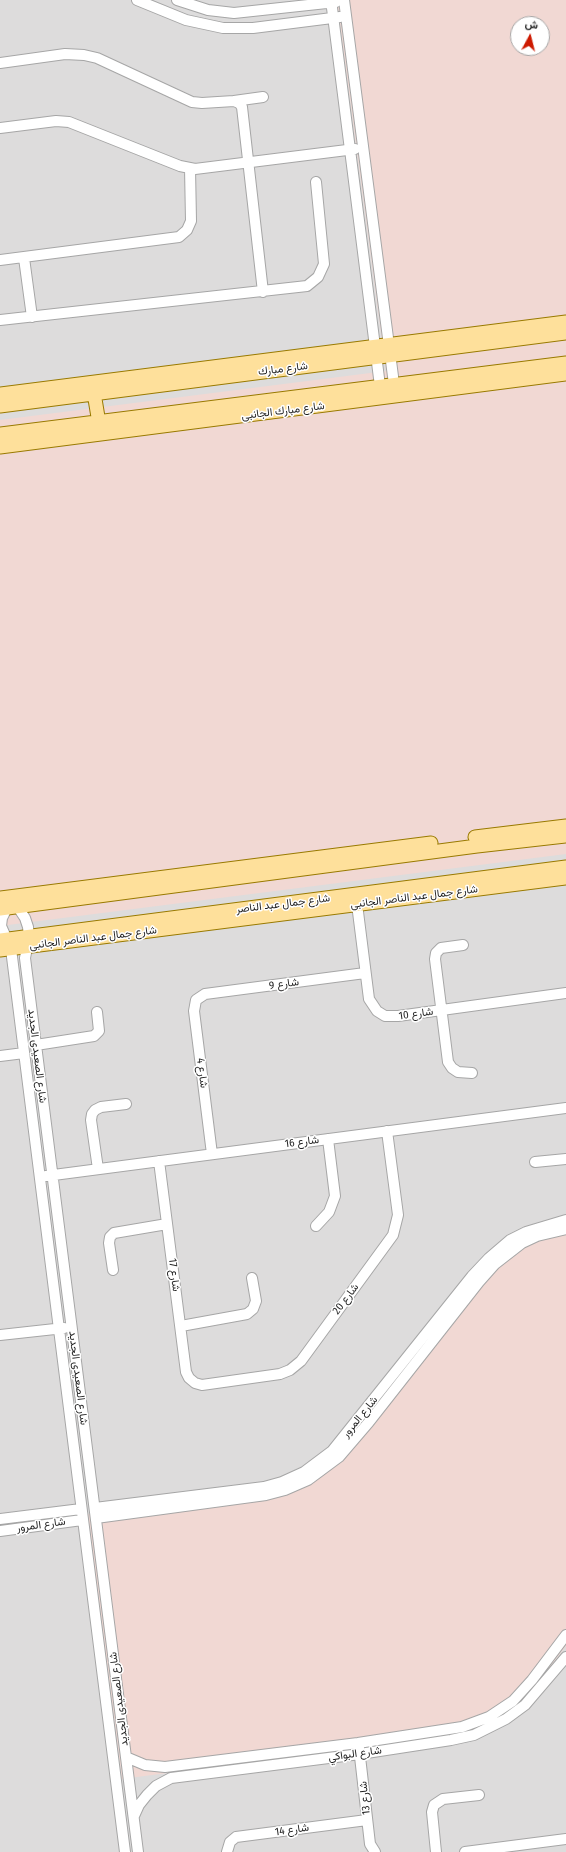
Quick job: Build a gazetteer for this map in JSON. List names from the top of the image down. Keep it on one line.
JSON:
{"streets":{"main road":["شارع مبارك","شارع مبارك الجانبى","شارع جمال عبد الناصر الجانبى","شارع جمال عبد الناصر"],"street":["شارع 9","شارع 10","شارع الصعيدى الجديد","شارع 4","شارع 16","شارع 17","شارع 20","شارع المرور","شارع البواكي","شارع 13","شارع 14"]},"crossings":[["شارع جمال عبد الناصر الجانبى","شارع جمال عبد الناصر"],["شارع جمال عبد الناصر الجانبى","شارع 10"],["شارع جمال عبد الناصر الجانبى","شارع الصعيدى الجديد"],["شارع جمال عبد الناصر","شارع الصعيدى الجديد"],["شارع 9","شارع 10"],["شارع 9","شارع 4"],["شارع الصعيدى الجديد","شارع 16"],["شارع الصعيدى الجديد","شارع المرور"],["شارع الصعيدى الجديد","شارع البواكي"],["شارع 4","شارع 16"],["شارع 16","شارع 17"],["شارع 16","شارع 20"],["شارع 17","شارع 20"],["شارع البواكي","شارع 13"],["شارع 13","شارع 14"]],"north":"top"}
